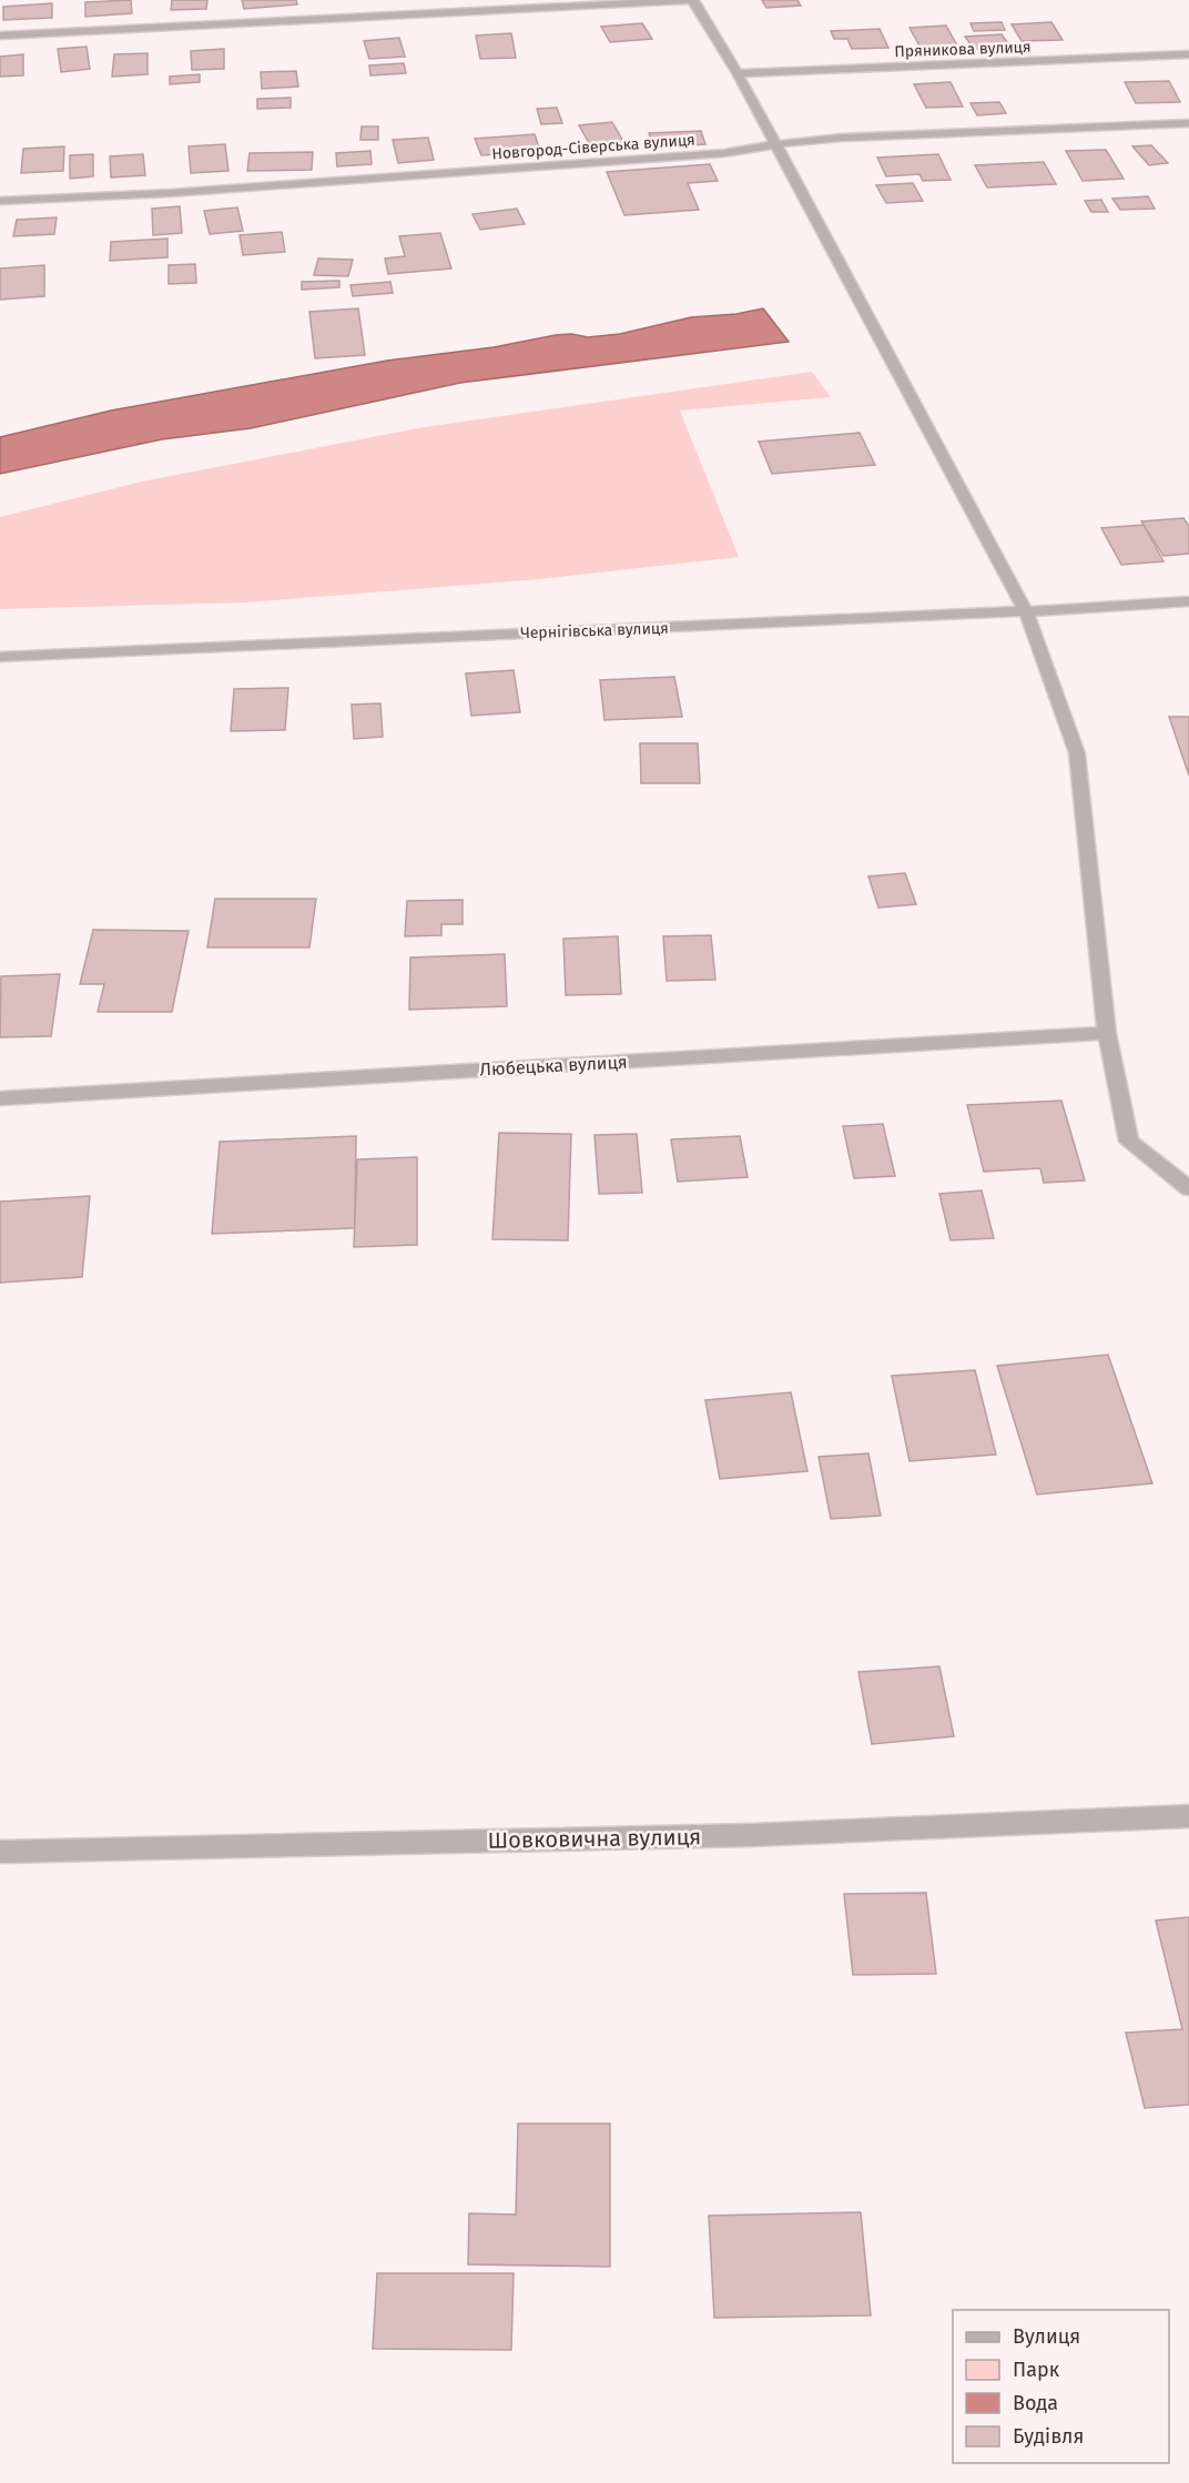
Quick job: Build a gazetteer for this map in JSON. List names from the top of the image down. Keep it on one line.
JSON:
{"streets":{"street":["Пряникова вулиця","Новгород-Сіверська вулиця","Чернігівська вулиця","Любецька вулиця","Шовковична вулиця"]},"legend":["Вулиця","Парк","Вода","Будівля"]}
